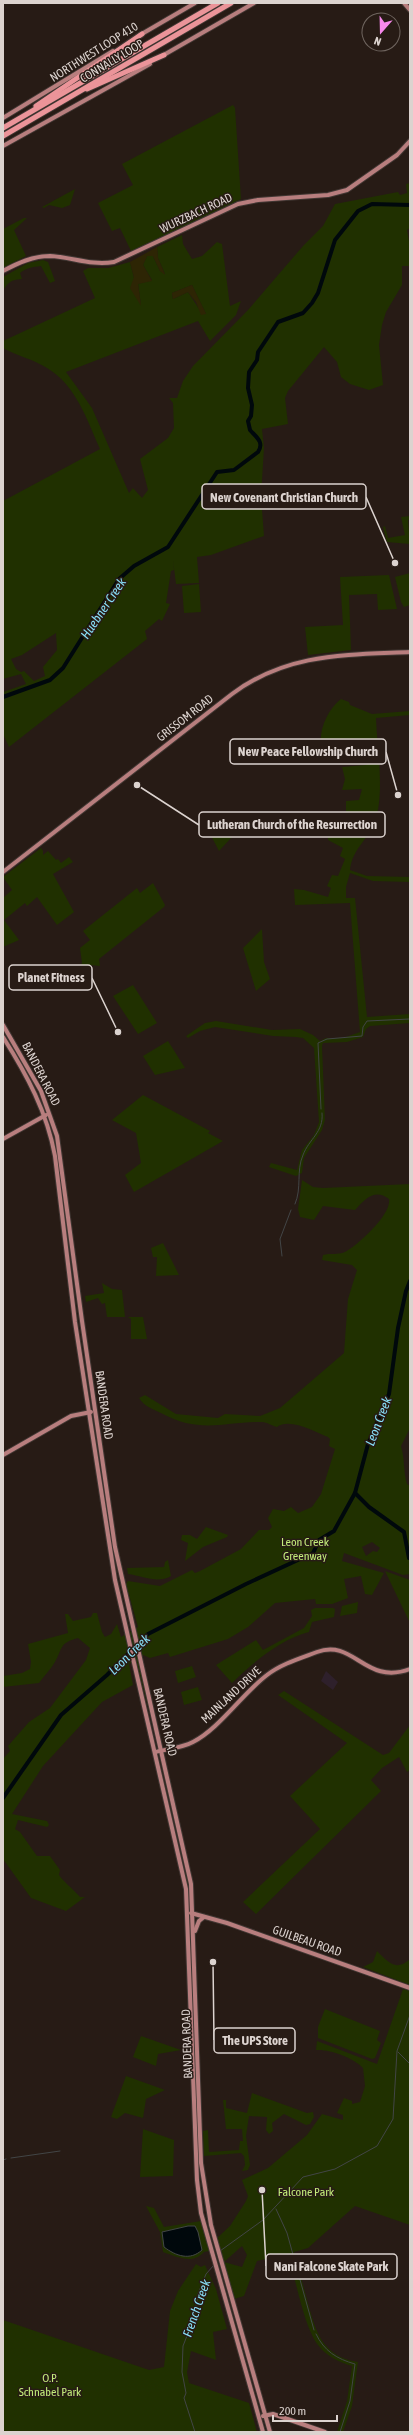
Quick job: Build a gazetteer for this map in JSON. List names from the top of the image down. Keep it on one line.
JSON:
{"streets":{"highway":["CONNALLY LOOP"],"main road":["NORTHWEST LOOP 410","WURZBACH ROAD","GRISSOM ROAD","BANDERA ROAD","MAINLAND DRIVE","GUILBEAU ROAD"]},"crossings":[["BANDERA ROAD","MAINLAND DRIVE"],["BANDERA ROAD","GUILBEAU ROAD"]],"water":["Huebner Creek","Leon Creek","French Creek"],"parks":["Leon Creek Greenway","Falcone Park","O.P. Schnabel Park"],"places":["New Covenant Christian Church","Lutheran Church of the Resurrection","New Peace Fellowship Church","Planet Fitness","The UPS Store","Nani Falcone Skate Park"],"scale_bar":"200 m","north":"bottom"}
